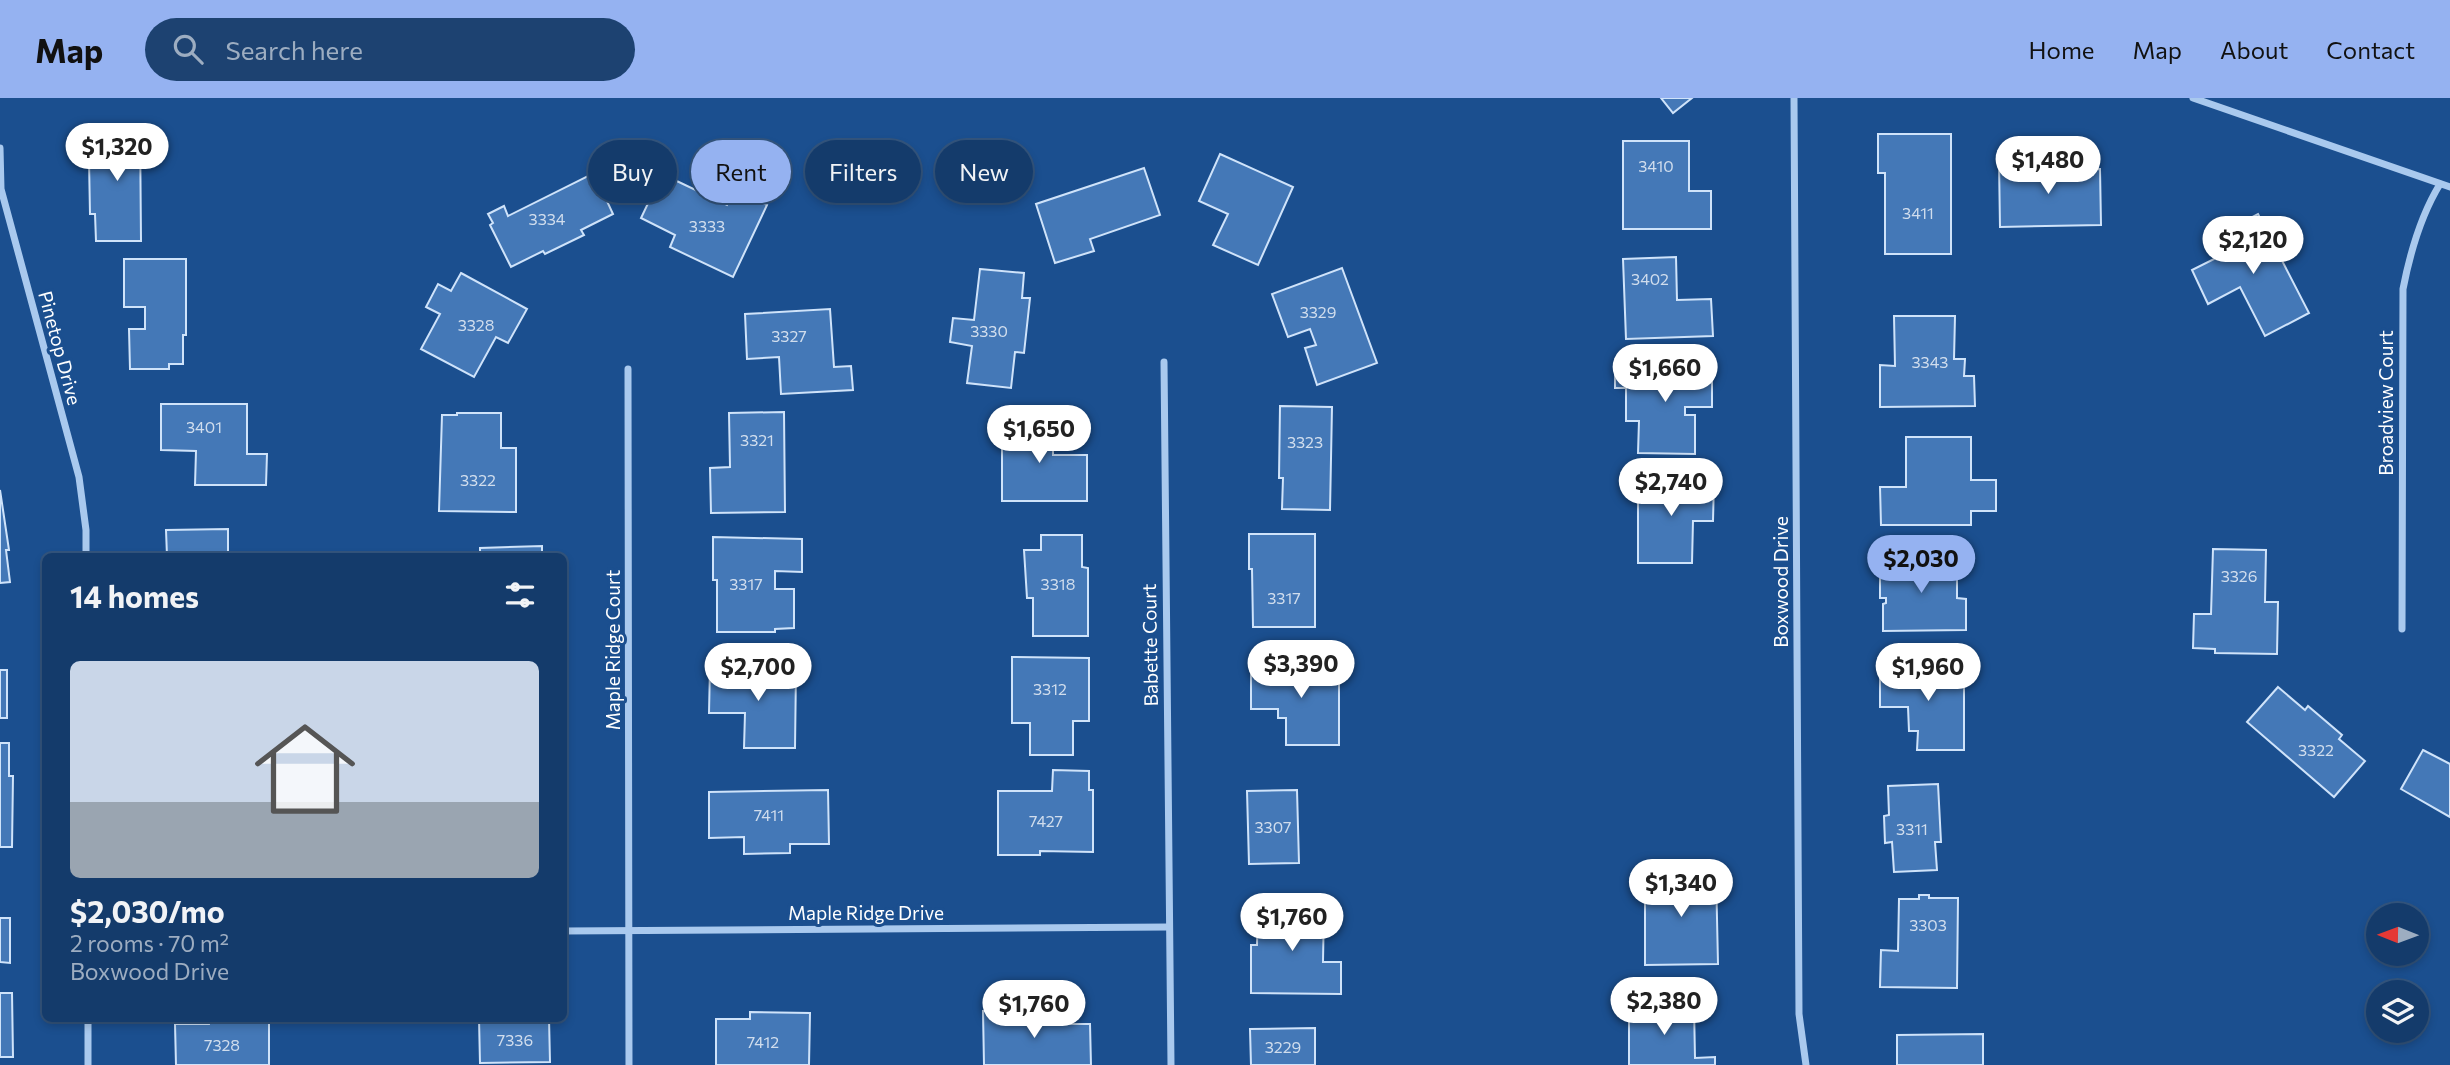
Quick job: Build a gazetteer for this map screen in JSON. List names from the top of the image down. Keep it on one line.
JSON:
{"streets":{"street":["Pinetop Drive","Broadview Court","Boxwood Drive","Babette Court","Maple Ridge Court","Maple Ridge Drive"]},"crossings":[["Babette Court","Maple Ridge Drive"],["Maple Ridge Court","Maple Ridge Drive"]],"house_numbers":["3410","3411","3334","3333","3402","3329","3328","3330","3327","3343","3401","3321","3323","3322","3326","3317","3318","3317","3312","3322","7411","7427","3307","3311","3303","7336","7412","7328","3229"],"north":"left","page":{"header":"Map","search":"Search here","nav":["Home","Map","About","Contact"],"price":["$1,320","$1,480","$2,120","$1,660","$1,650","$2,740","$2,030","$3,390","$2,700","$1,960","$1,340","$1,760","$2,380","$1,760"],"chip":["Buy","Rent","Filters","New"],"heading":"14 homes","list":[{"name":"$2,030/mo","note":"2 rooms · 70 m² · Boxwood Drive"}]}}
